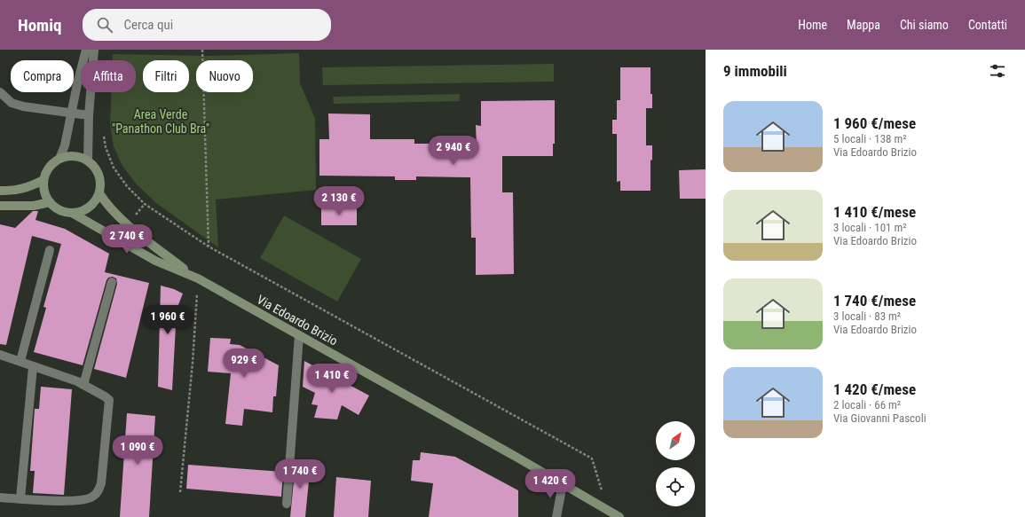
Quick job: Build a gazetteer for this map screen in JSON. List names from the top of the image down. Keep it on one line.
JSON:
{"streets":{"main road":["Via Edoardo Brizio"]},"parks":["Area Verde \"Panathon Club Bra\""],"north":"top right","page":{"header":"Homiq","search":"Cerca qui","nav":["Home","Mappa","Chi siamo","Contatti"],"heading":"9 immobili","chip":["Compra","Affitta","Filtri","Nuovo"],"list":[{"name":"1 960 €/mese","note":"5 locali · 138 m² · Via Edoardo Brizio"},{"name":"1 410 €/mese","note":"3 locali · 101 m² · Via Edoardo Brizio"},{"name":"1 740 €/mese","note":"3 locali · 83 m² · Via Edoardo Brizio"},{"name":"1 420 €/mese","note":"2 locali · 66 m² · Via Giovanni Pascoli"}],"price":["2 940 €","2 130 €","2 740 €","1 960 €","929 €","1 410 €","1 090 €","1 740 €","1 420 €"]}}
